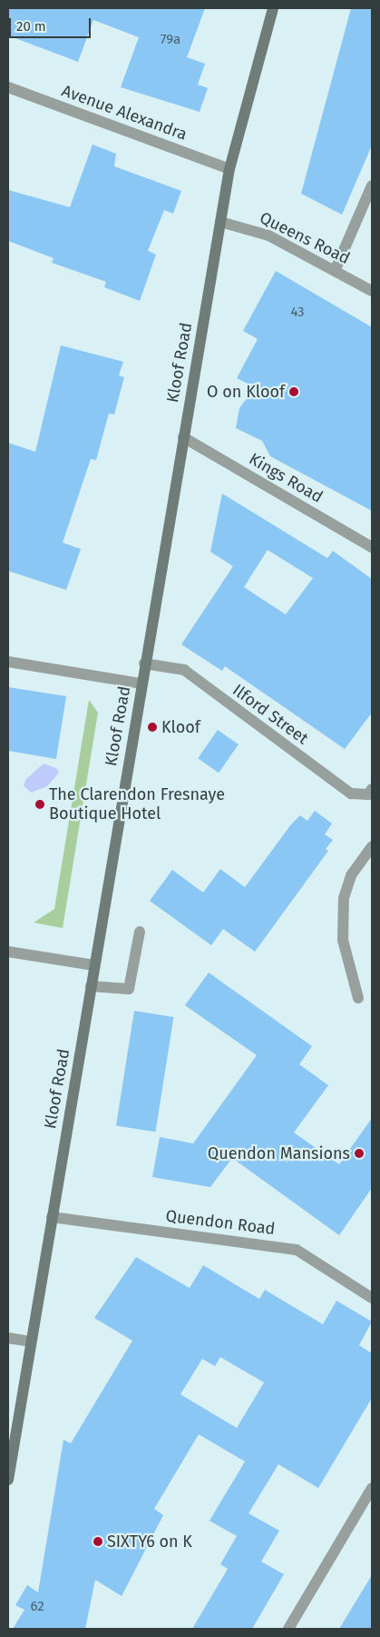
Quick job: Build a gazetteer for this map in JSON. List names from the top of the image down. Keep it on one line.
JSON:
{"streets":{"main road":["Kloof Road"],"street":["Avenue Alexandra","Queens Road","Kings Road","Ilford Street","Quendon Road"]},"crossings":[["Avenue Alexandra","Kloof Road"],["Queens Road","Kloof Road"],["Kloof Road","Kings Road"],["Kloof Road","Ilford Street"],["Kloof Road","Quendon Road"]],"places":["O on Kloof","Kloof","The Clarendon Fresnaye Boutique Hotel","Quendon Mansions","SIXTY6 on K"],"house_numbers":["79a","43","62"],"scale_bar":"20 m"}
